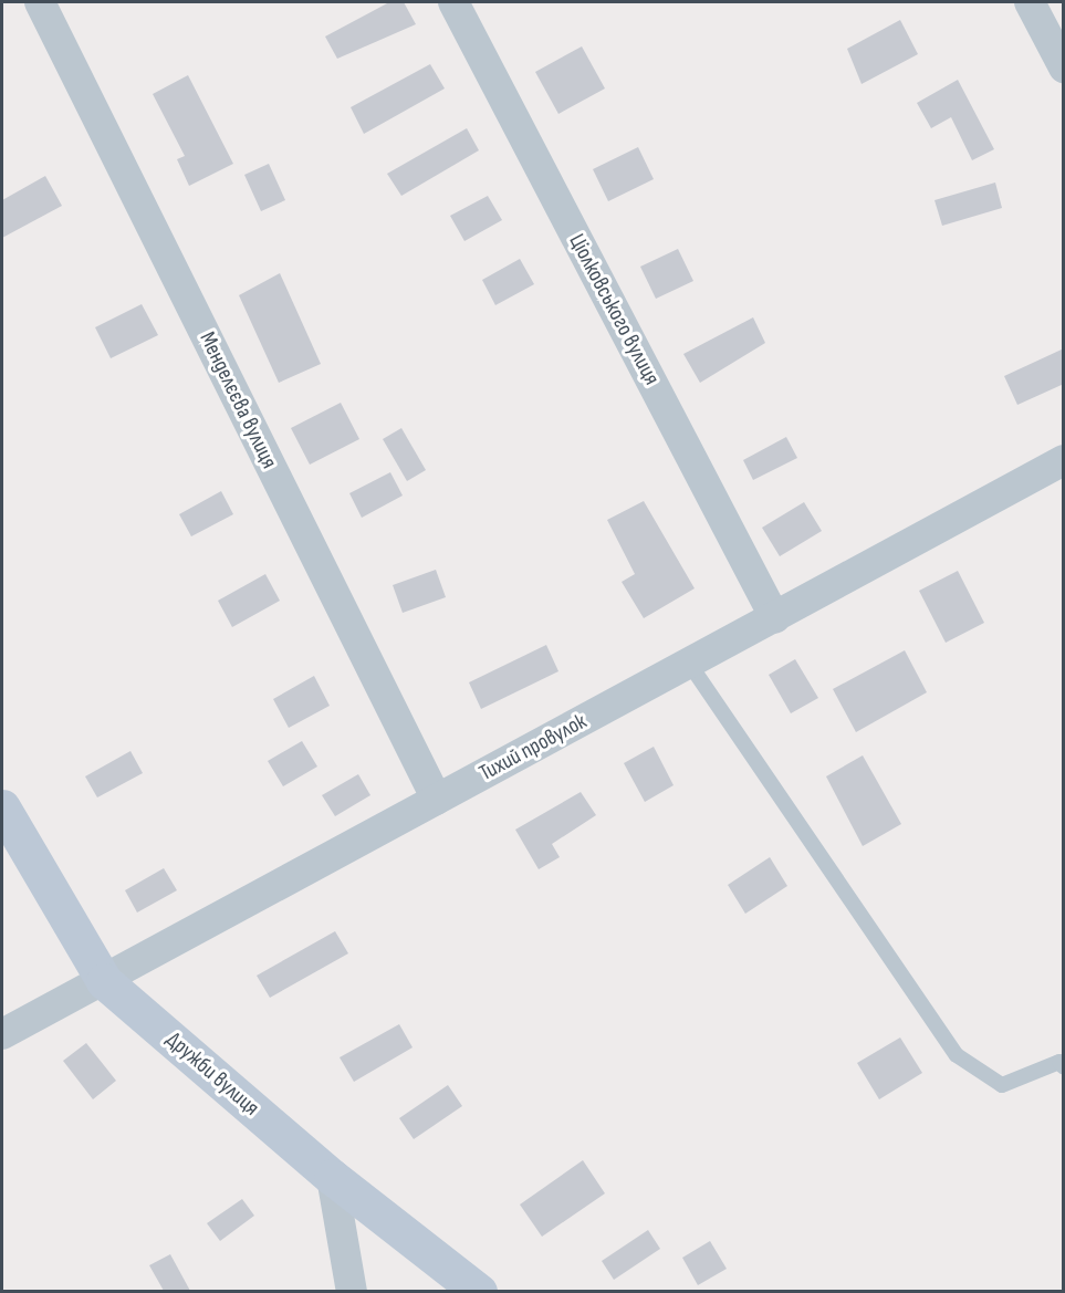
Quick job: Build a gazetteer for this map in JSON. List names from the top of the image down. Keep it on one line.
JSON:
{"streets":{"street":["Ціолковського вулиця","Менделєєва вулиця","Тихий провулок","Дружби вулиця"]},"crossings":[["Ціолковського вулиця","Тихий провулок"],["Менделєєва вулиця","Тихий провулок"],["Тихий провулок","Дружби вулиця"]]}
